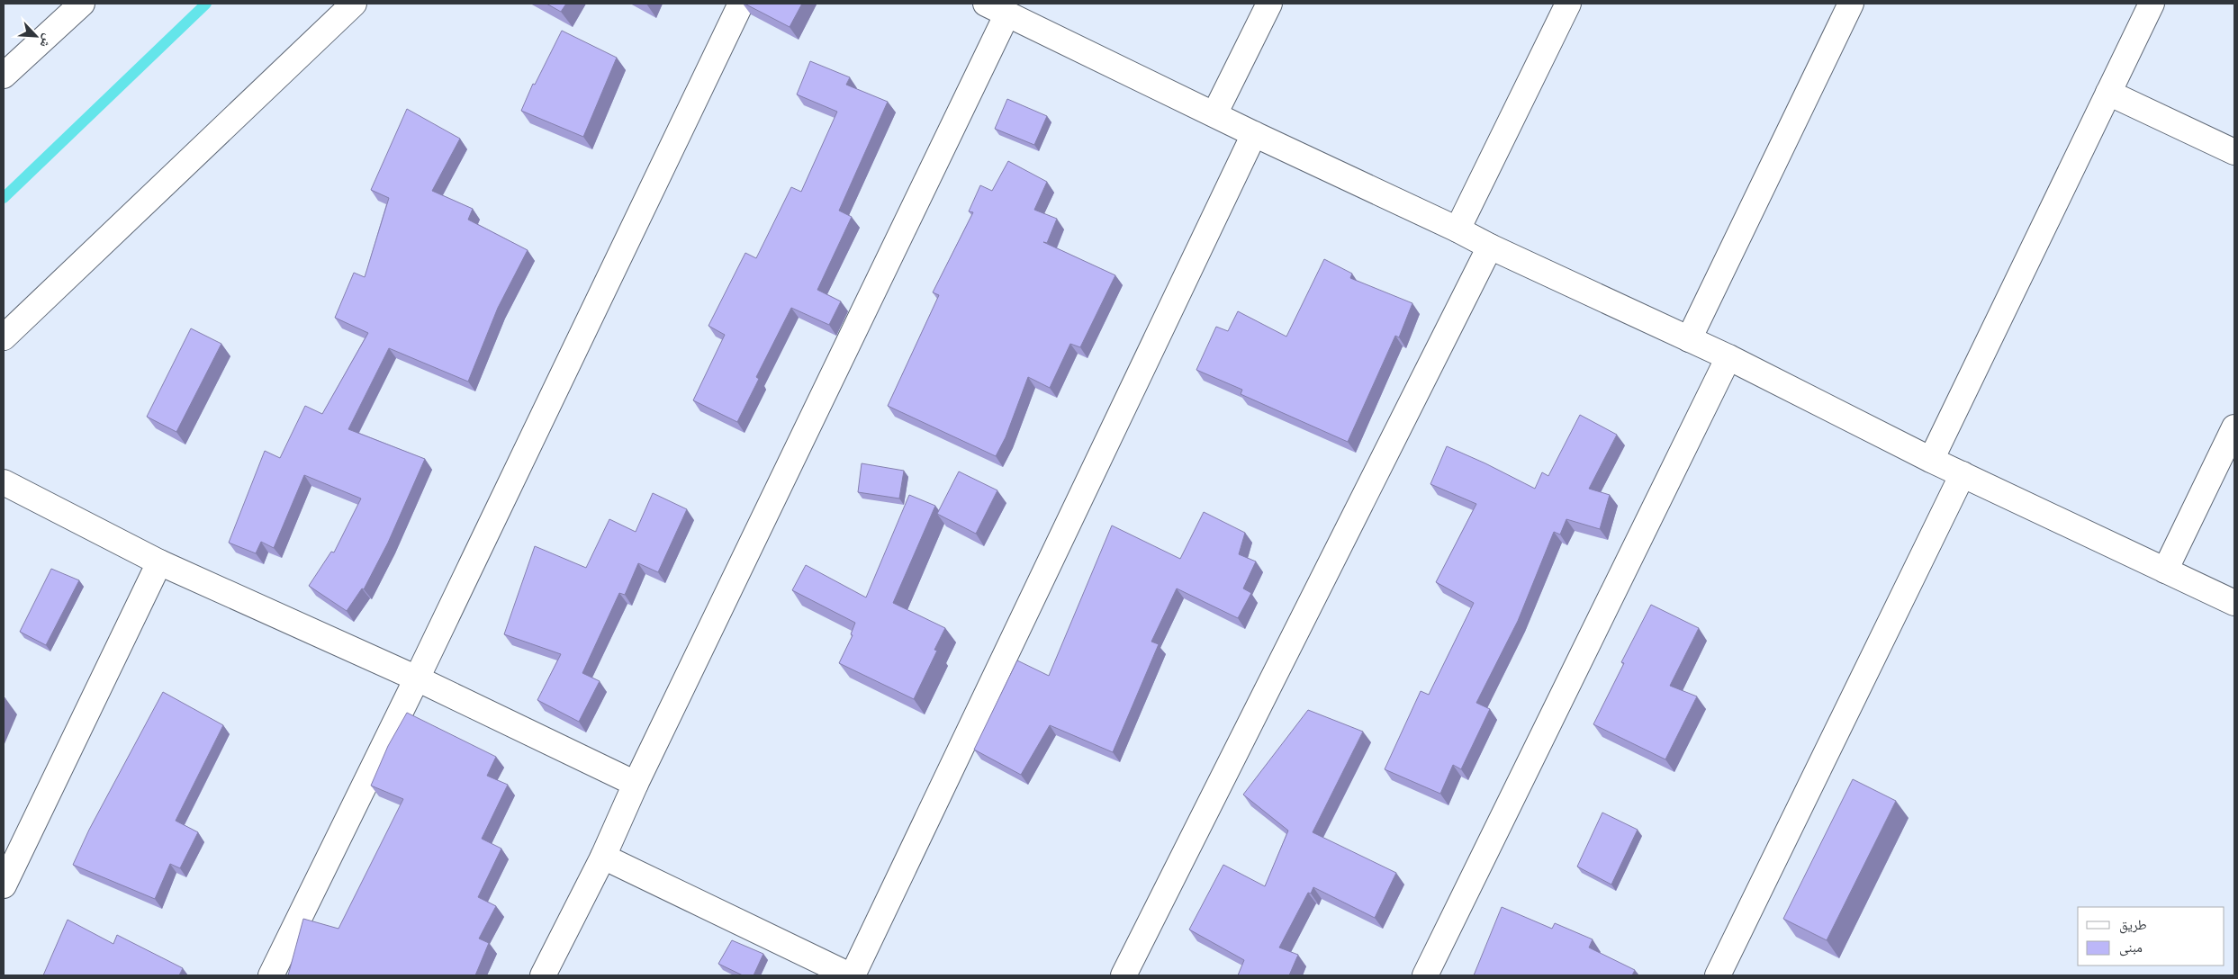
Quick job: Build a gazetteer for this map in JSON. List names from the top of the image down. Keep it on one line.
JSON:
{"legend":["طريق","مبنى"],"north":"bottom right"}
